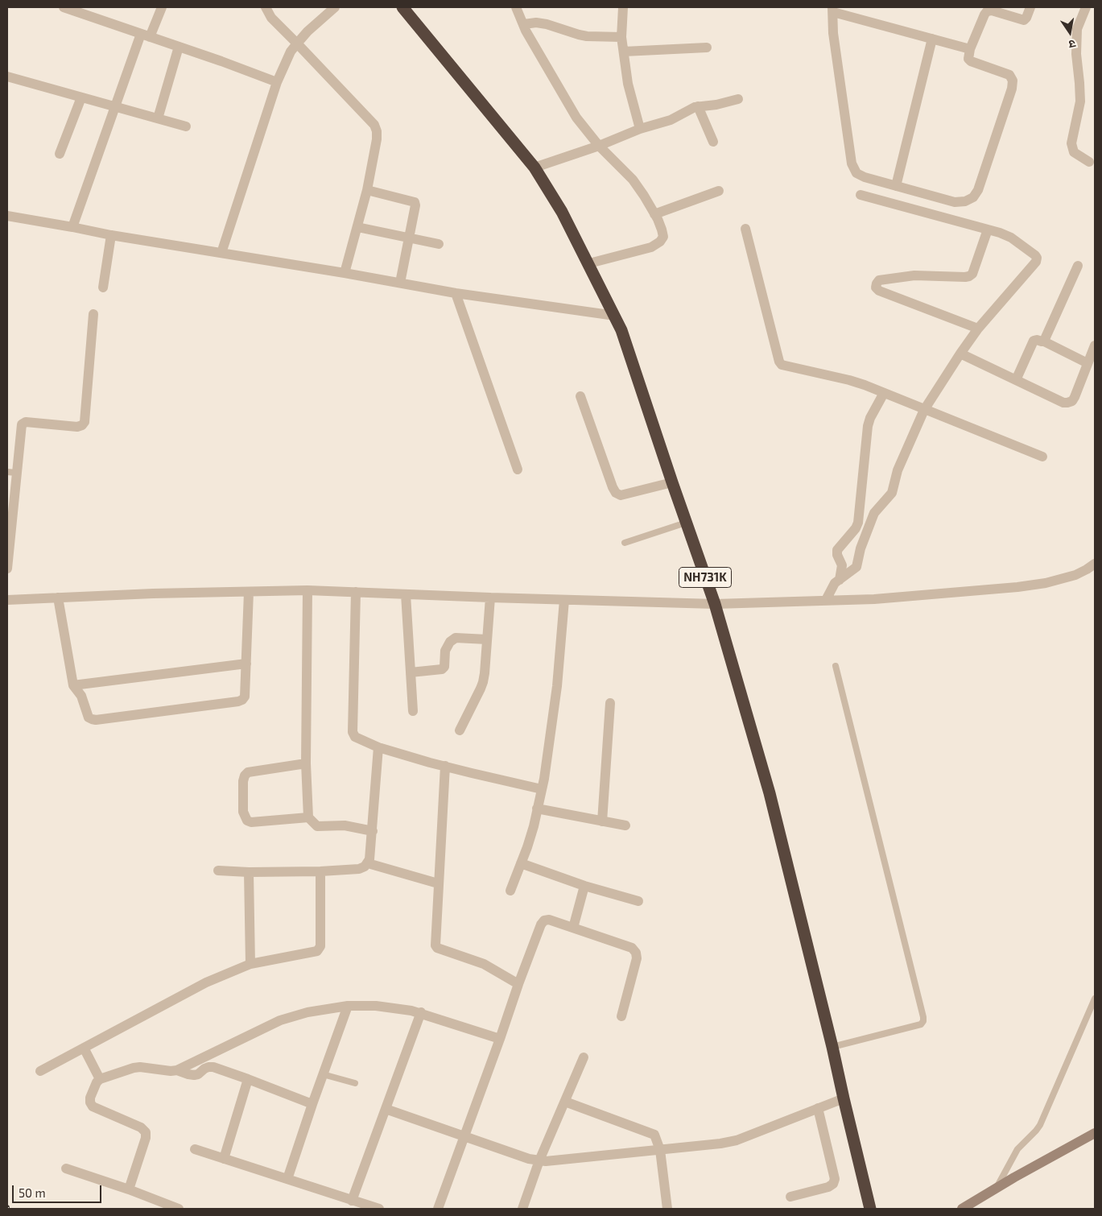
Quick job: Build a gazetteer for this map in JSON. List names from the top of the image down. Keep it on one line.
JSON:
{"streets":{"highway":["NH731K"]},"scale_bar":"50 m","north":"bottom"}
